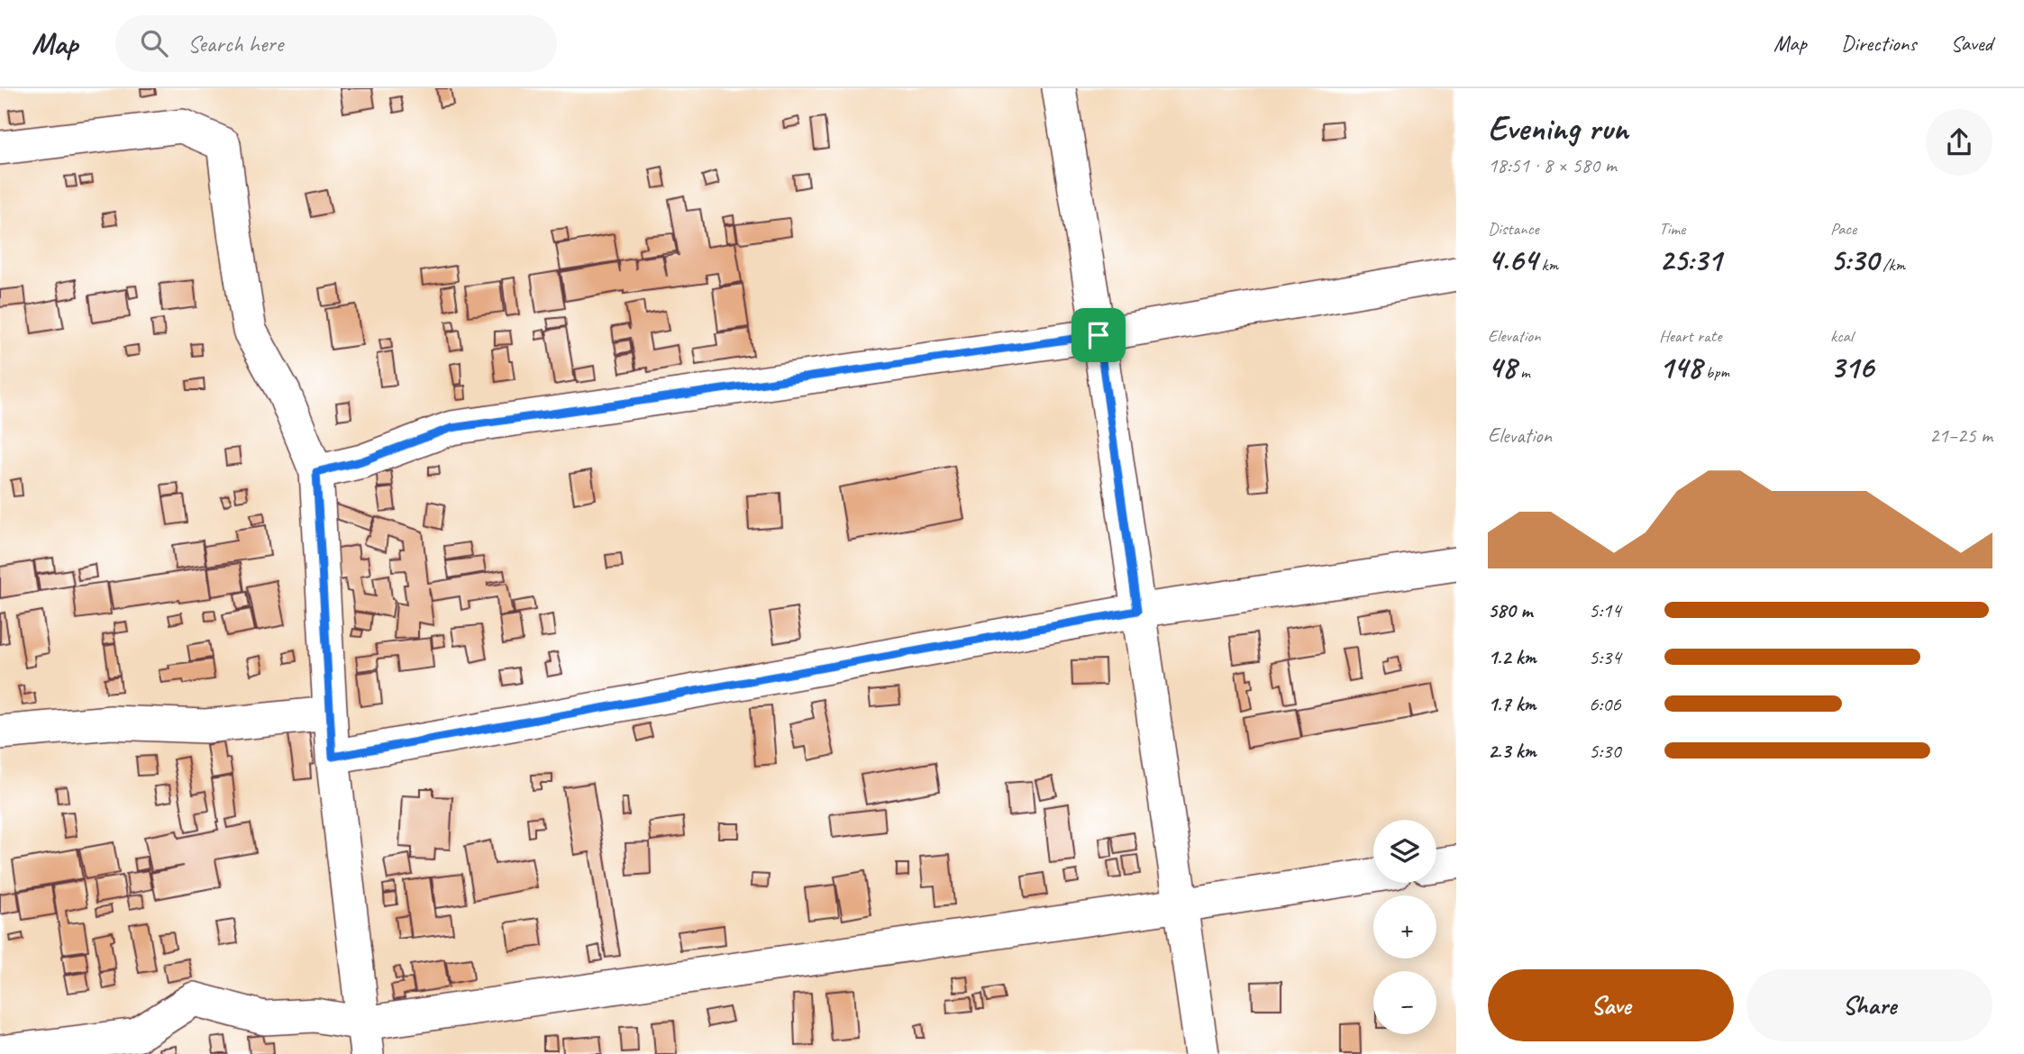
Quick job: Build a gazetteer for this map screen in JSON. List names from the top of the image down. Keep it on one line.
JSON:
{"page":{"header":"Map","search":"Search here","nav":["Map","Directions","Saved"],"heading":["Evening run","18:51 · 8 × 580 m"],"stats":[["Distance","4.64 km"],["Time","25:31"],["Pace","5:30 /km"],["Elevation","48 m"],["Heart rate","148 bpm"],["kcal","316"]],"chart":["Elevation","21–25 m"],"list":[{"name":"580 m","note":"5:14"},{"name":"1.2 km","note":"5:34"},{"name":"1.7 km","note":"6:06"},{"name":"2.3 km","note":"5:30"}],"map_buttons":["+","−"],"buttons":["Save","Share"]}}
